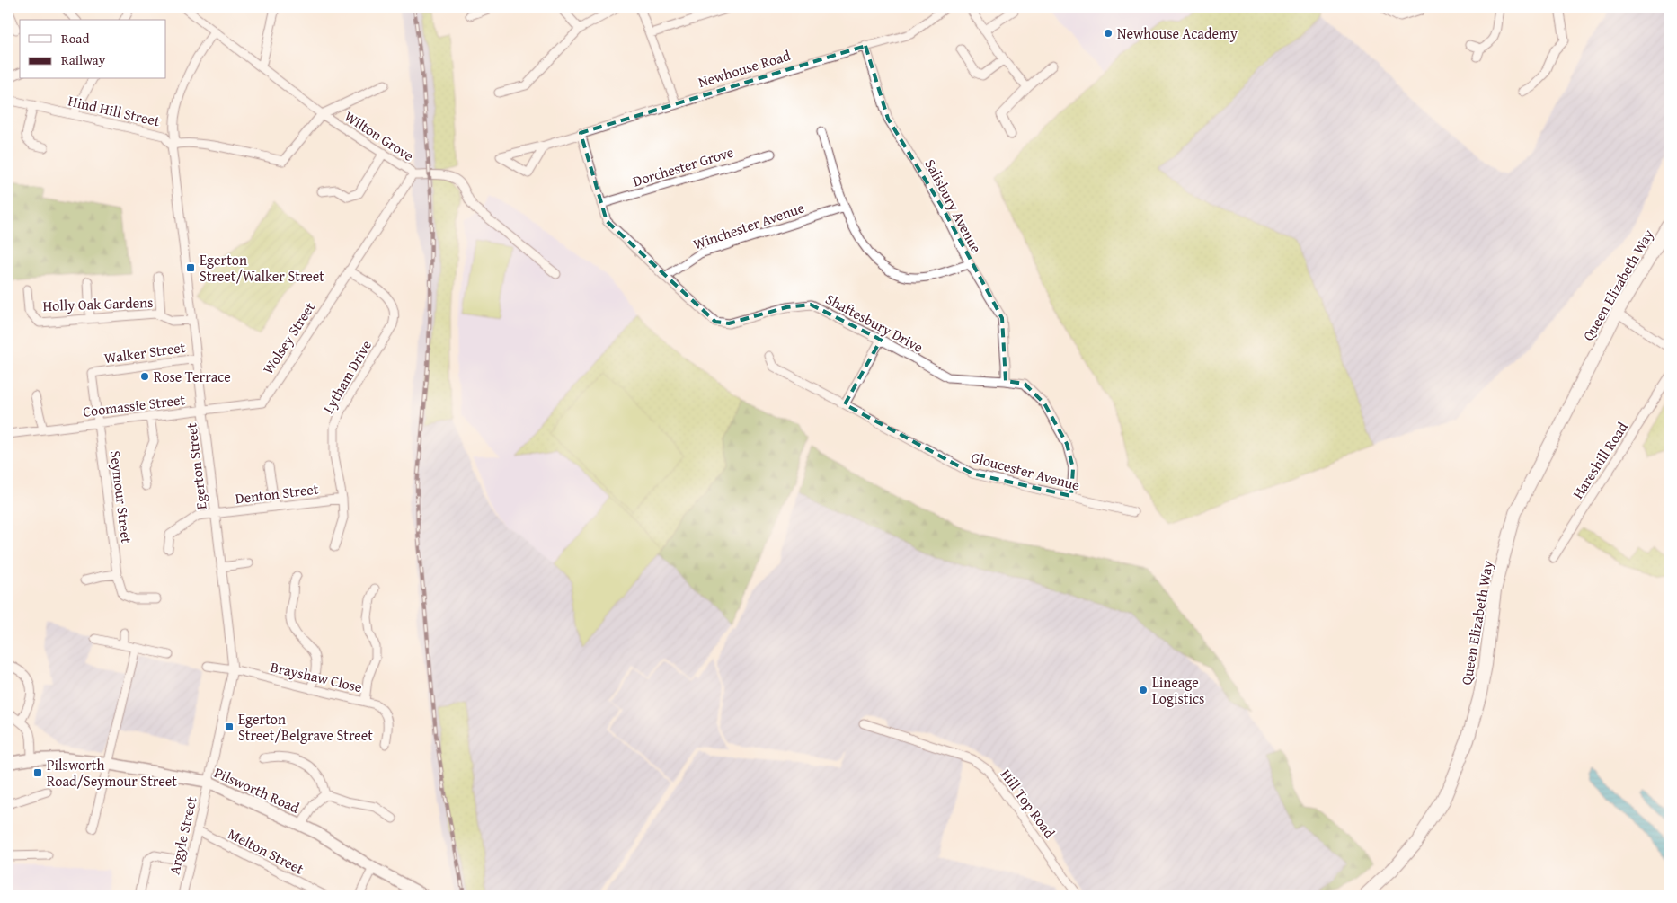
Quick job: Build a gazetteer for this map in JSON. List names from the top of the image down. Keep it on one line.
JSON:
{"streets":{"main road":["Queen Elizabeth Way"],"street":["Newhouse Road","Hind Hill Street","Wilton Grove","Dorchester Grove","Salisbury Avenue","Winchester Avenue","Holly Oak Gardens","Shaftesbury Drive","Wolsey Street","Walker Street","Lytham Drive","Coomassie Street","Hareshill Road","Egerton Street","Gloucester Avenue","Denton Street","Seymour Street","Brayshaw Close","Pilsworth Road","Hill Top Road","Argyle Street","Melton Street"]},"crossings":[["Newhouse Road","Salisbury Avenue"],["Newhouse Road","Shaftesbury Drive"],["Hind Hill Street","Egerton Street"],["Wilton Grove","Wolsey Street"],["Wilton Grove","Egerton Street"],["Dorchester Grove","Shaftesbury Drive"],["Salisbury Avenue","Shaftesbury Drive"],["Winchester Avenue","Shaftesbury Drive"],["Holly Oak Gardens","Egerton Street"],["Shaftesbury Drive","Gloucester Avenue"],["Wolsey Street","Lytham Drive"],["Wolsey Street","Coomassie Street"],["Walker Street","Coomassie Street"],["Walker Street","Egerton Street"],["Walker Street","Seymour Street"],["Lytham Drive","Denton Street"],["Coomassie Street","Egerton Street"],["Coomassie Street","Seymour Street"],["Egerton Street","Denton Street"],["Egerton Street","Brayshaw Close"],["Egerton Street","Pilsworth Road"],["Egerton Street","Argyle Street"],["Pilsworth Road","Argyle Street"],["Argyle Street","Melton Street"]],"places":{"other":["Newhouse Academy","Rose Terrace","Lineage Logistics"],"transit":["Egerton Street/Walker Street","Egerton Street/Belgrave Street","Pilsworth Road/Seymour Street"]},"legend":["Road","Railway"]}
